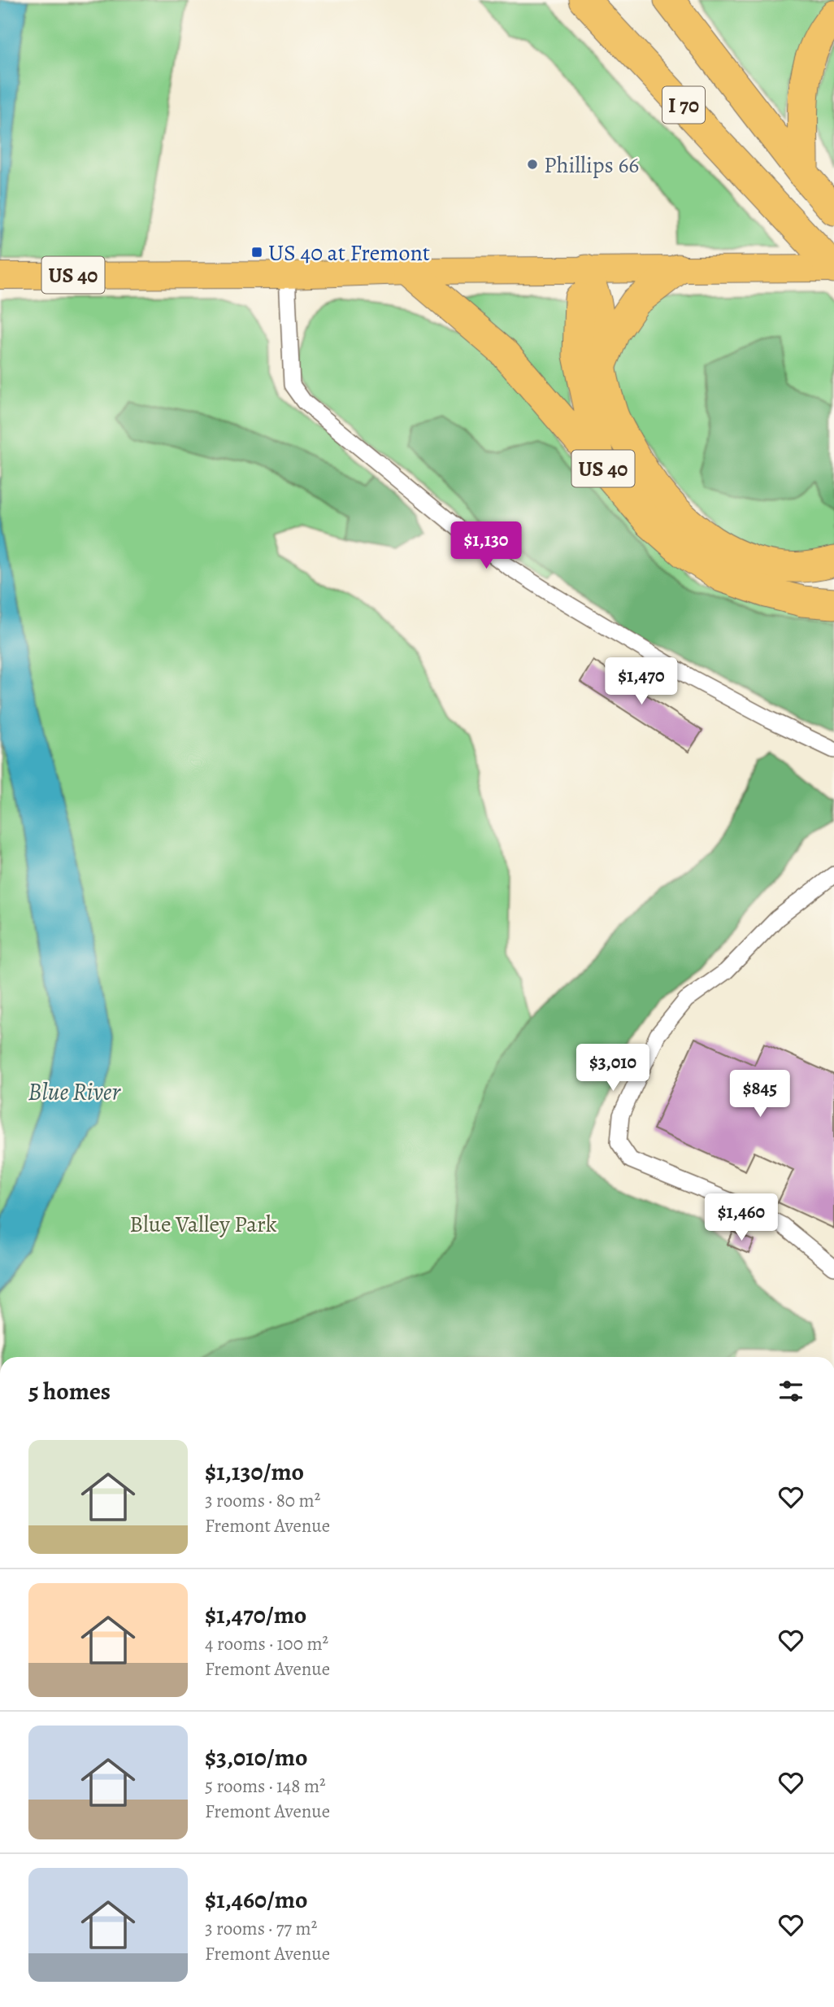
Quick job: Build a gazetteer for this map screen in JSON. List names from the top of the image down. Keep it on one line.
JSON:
{"streets":{"highway":["I 70","US 40"]},"crossings":[["I 70","US 40"]],"water":["Blue River"],"parks":["Blue Valley Park"],"places":{"other":["Phillips 66"],"transit":["US 40 at Fremont"]},"page":{"price":["$1,130","$1,470","$3,010","$845","$1,460"],"heading":"5 homes","list":[{"name":"$1,130/mo","note":"3 rooms · 80 m² · Fremont Avenue"},{"name":"$1,470/mo","note":"4 rooms · 100 m² · Fremont Avenue"},{"name":"$3,010/mo","note":"5 rooms · 148 m² · Fremont Avenue"},{"name":"$1,460/mo","note":"3 rooms · 77 m² · Fremont Avenue"}]}}
